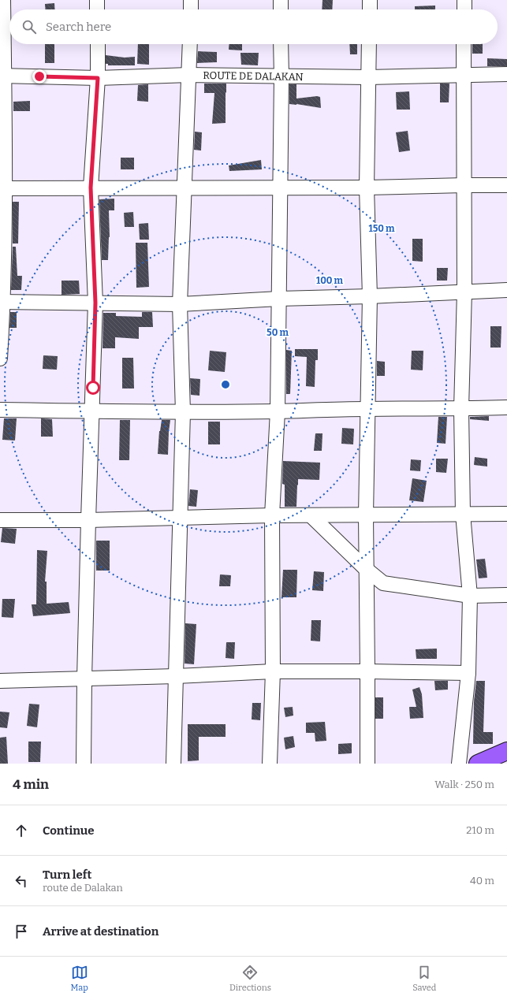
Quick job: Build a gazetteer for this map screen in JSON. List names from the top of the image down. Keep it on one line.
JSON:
{"streets":{"street":["ROUTE DE DALAKAN"]},"page":{"search":"Search here","heading":["4 min","Walk · 250 m"],"list":[["Continue","210 m"],["Turn left","route de Dalakan","40 m"],"Arrive at destination"],"nav":["Map","Directions","Saved"]},"rings":["150 m","100 m","50 m"]}
